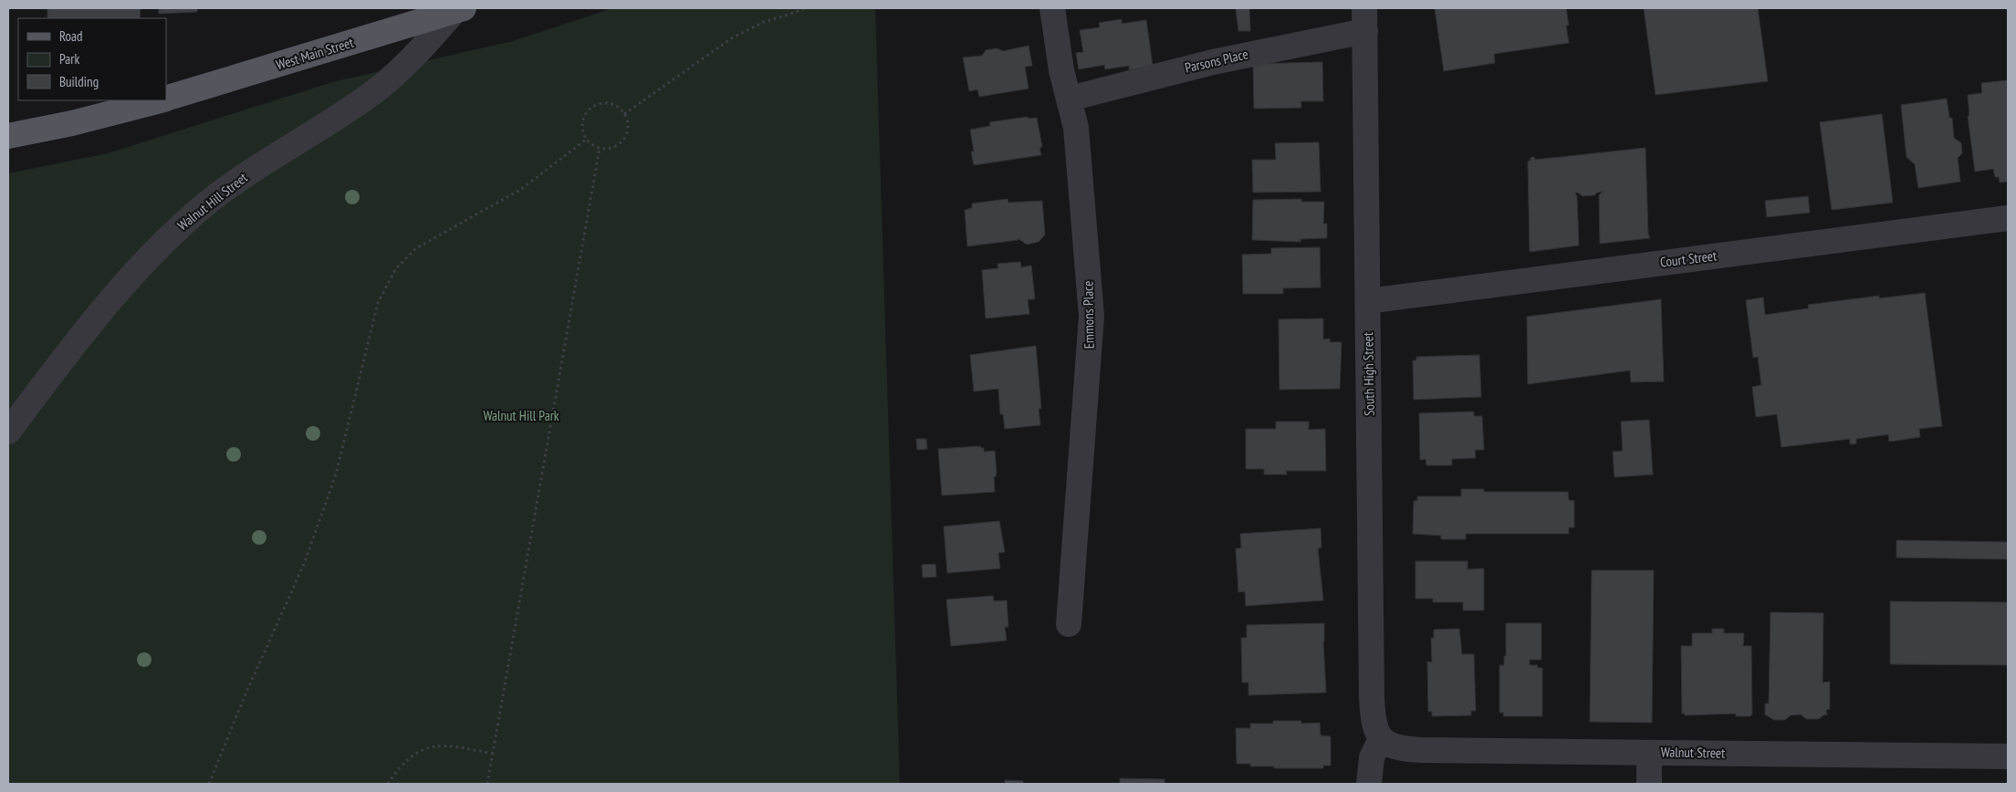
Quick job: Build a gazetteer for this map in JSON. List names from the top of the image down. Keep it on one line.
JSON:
{"streets":{"main road":["West Main Street"],"street":["Parsons Place","Walnut Hill Street","Court Street","Emmons Place","South High Street","Walnut Street"]},"crossings":[["West Main Street","Walnut Hill Street"],["Parsons Place","Emmons Place"],["Parsons Place","South High Street"],["Court Street","South High Street"],["South High Street","Walnut Street"]],"parks":["Walnut Hill Park"],"legend":["Road","Park","Building"]}
